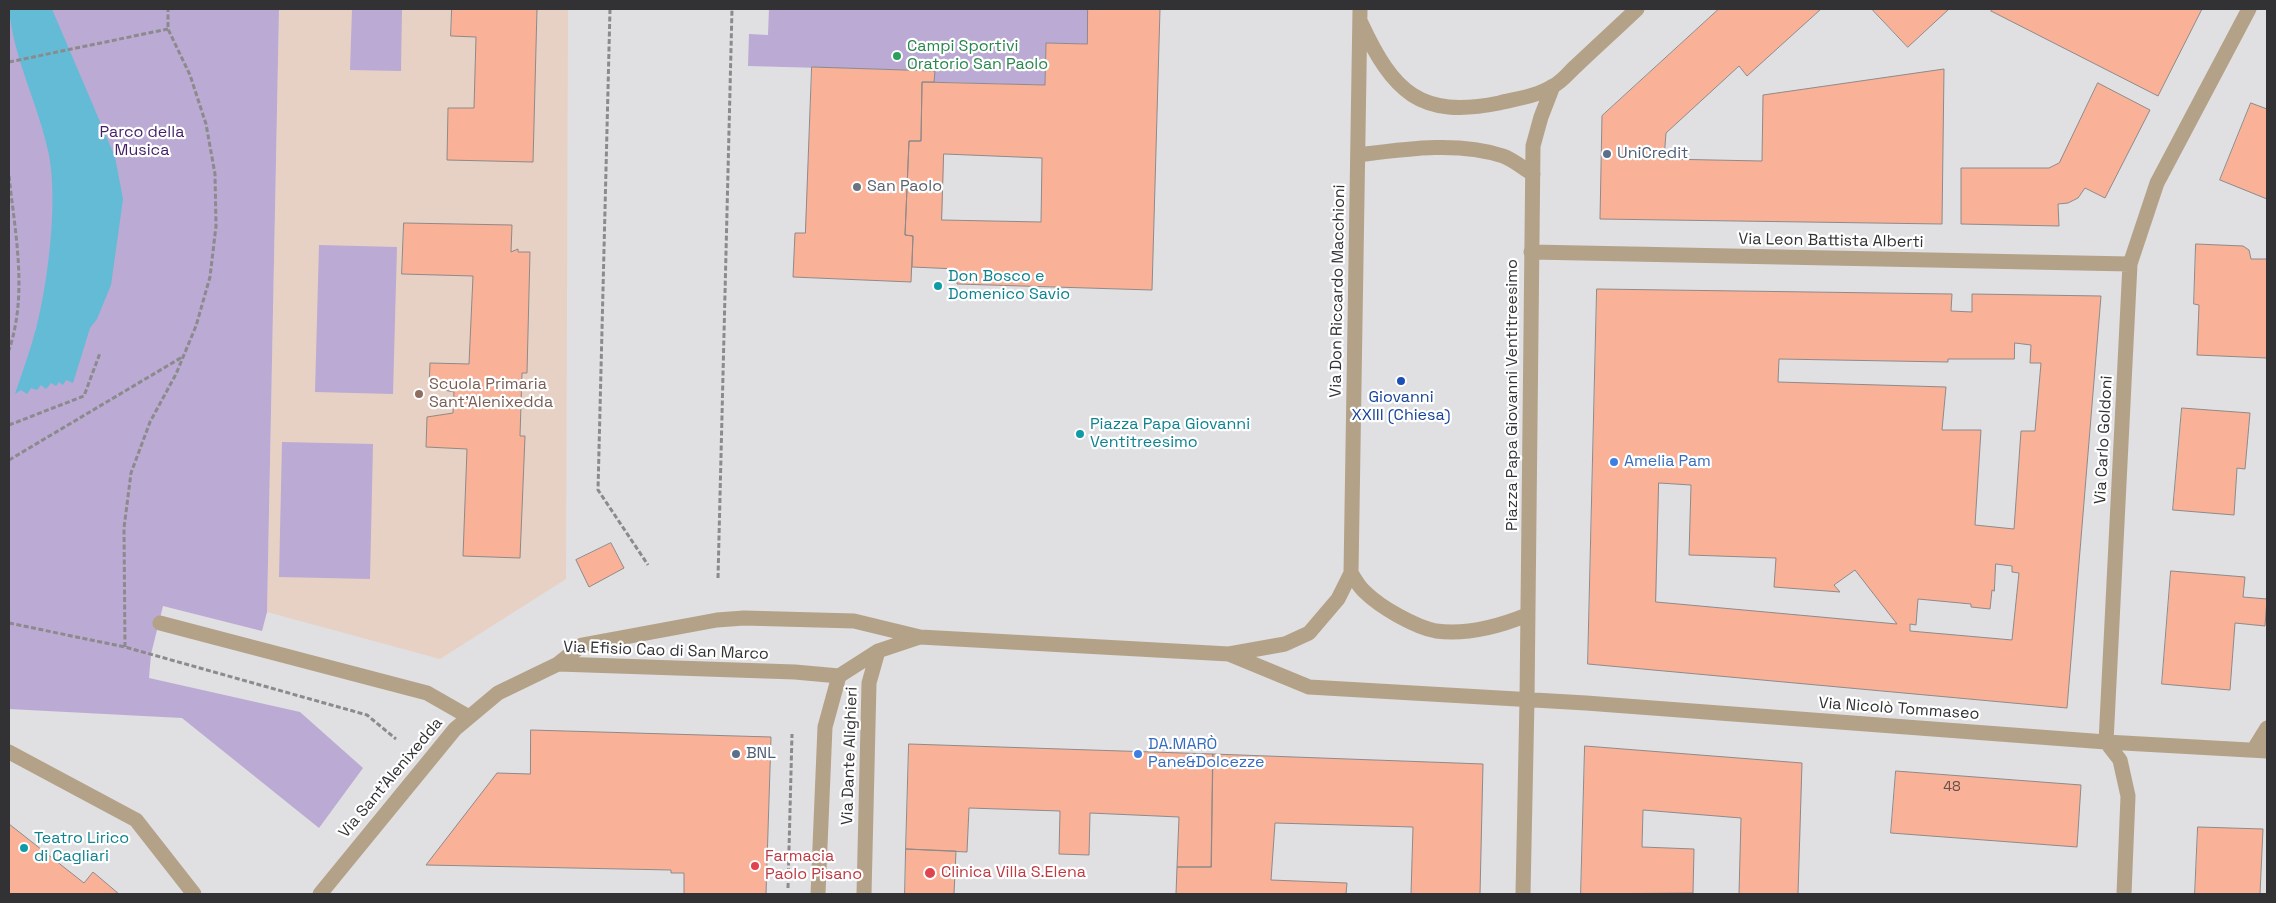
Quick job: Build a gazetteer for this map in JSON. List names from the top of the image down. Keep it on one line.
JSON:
{"streets":{"street":["Via Leon Battista Alberti","Via Don Riccardo Macchioni","Piazza Papa Giovanni Ventitreesimo","Via Carlo Goldoni","Via Efisio Cao di San Marco","Via Nicolò Tommaseo","Via Dante Alighieri","Via Sant'Alenixedda"]},"crossings":[["Via Leon Battista Alberti","Piazza Papa Giovanni Ventitreesimo"],["Via Leon Battista Alberti","Via Carlo Goldoni"],["Piazza Papa Giovanni Ventitreesimo","Via Nicolò Tommaseo"],["Via Carlo Goldoni","Via Nicolò Tommaseo"],["Via Efisio Cao di San Marco","Via Dante Alighieri"],["Via Efisio Cao di San Marco","Via Sant'Alenixedda"]],"parks":["Parco della Musica"],"places":["Campi Sportivi Oratorio San Paolo","UniCredit","San Paolo","Don Bosco e Domenico Savio","Giovanni XXIII (Chiesa)","Scuola Primaria Sant'Alenixedda","Piazza Papa Giovanni Ventitreesimo","Amelia Pam","BNL","DA.MARÒ Pane&Dolcezze","Teatro Lirico di Cagliari","Farmacia Paolo Pisano","Clinica Villa S.Elena"],"house_numbers":["48"]}
